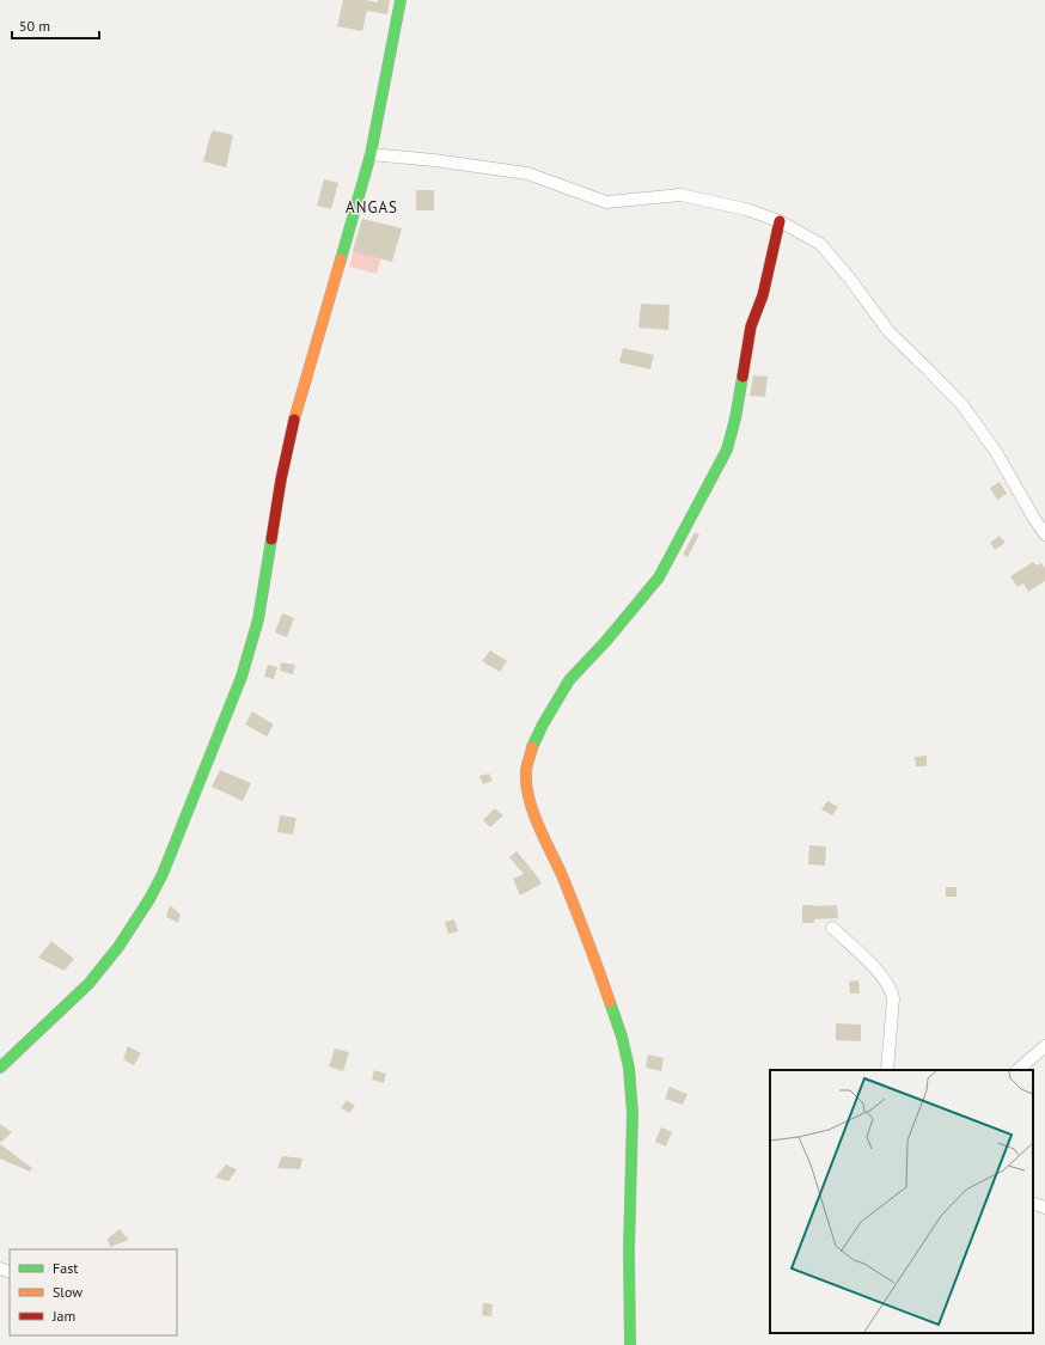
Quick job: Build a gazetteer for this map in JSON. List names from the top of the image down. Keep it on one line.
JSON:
{"districts":["ANGAS"],"legend":["Fast","Slow","Jam"],"scale_bar":"50 m"}
